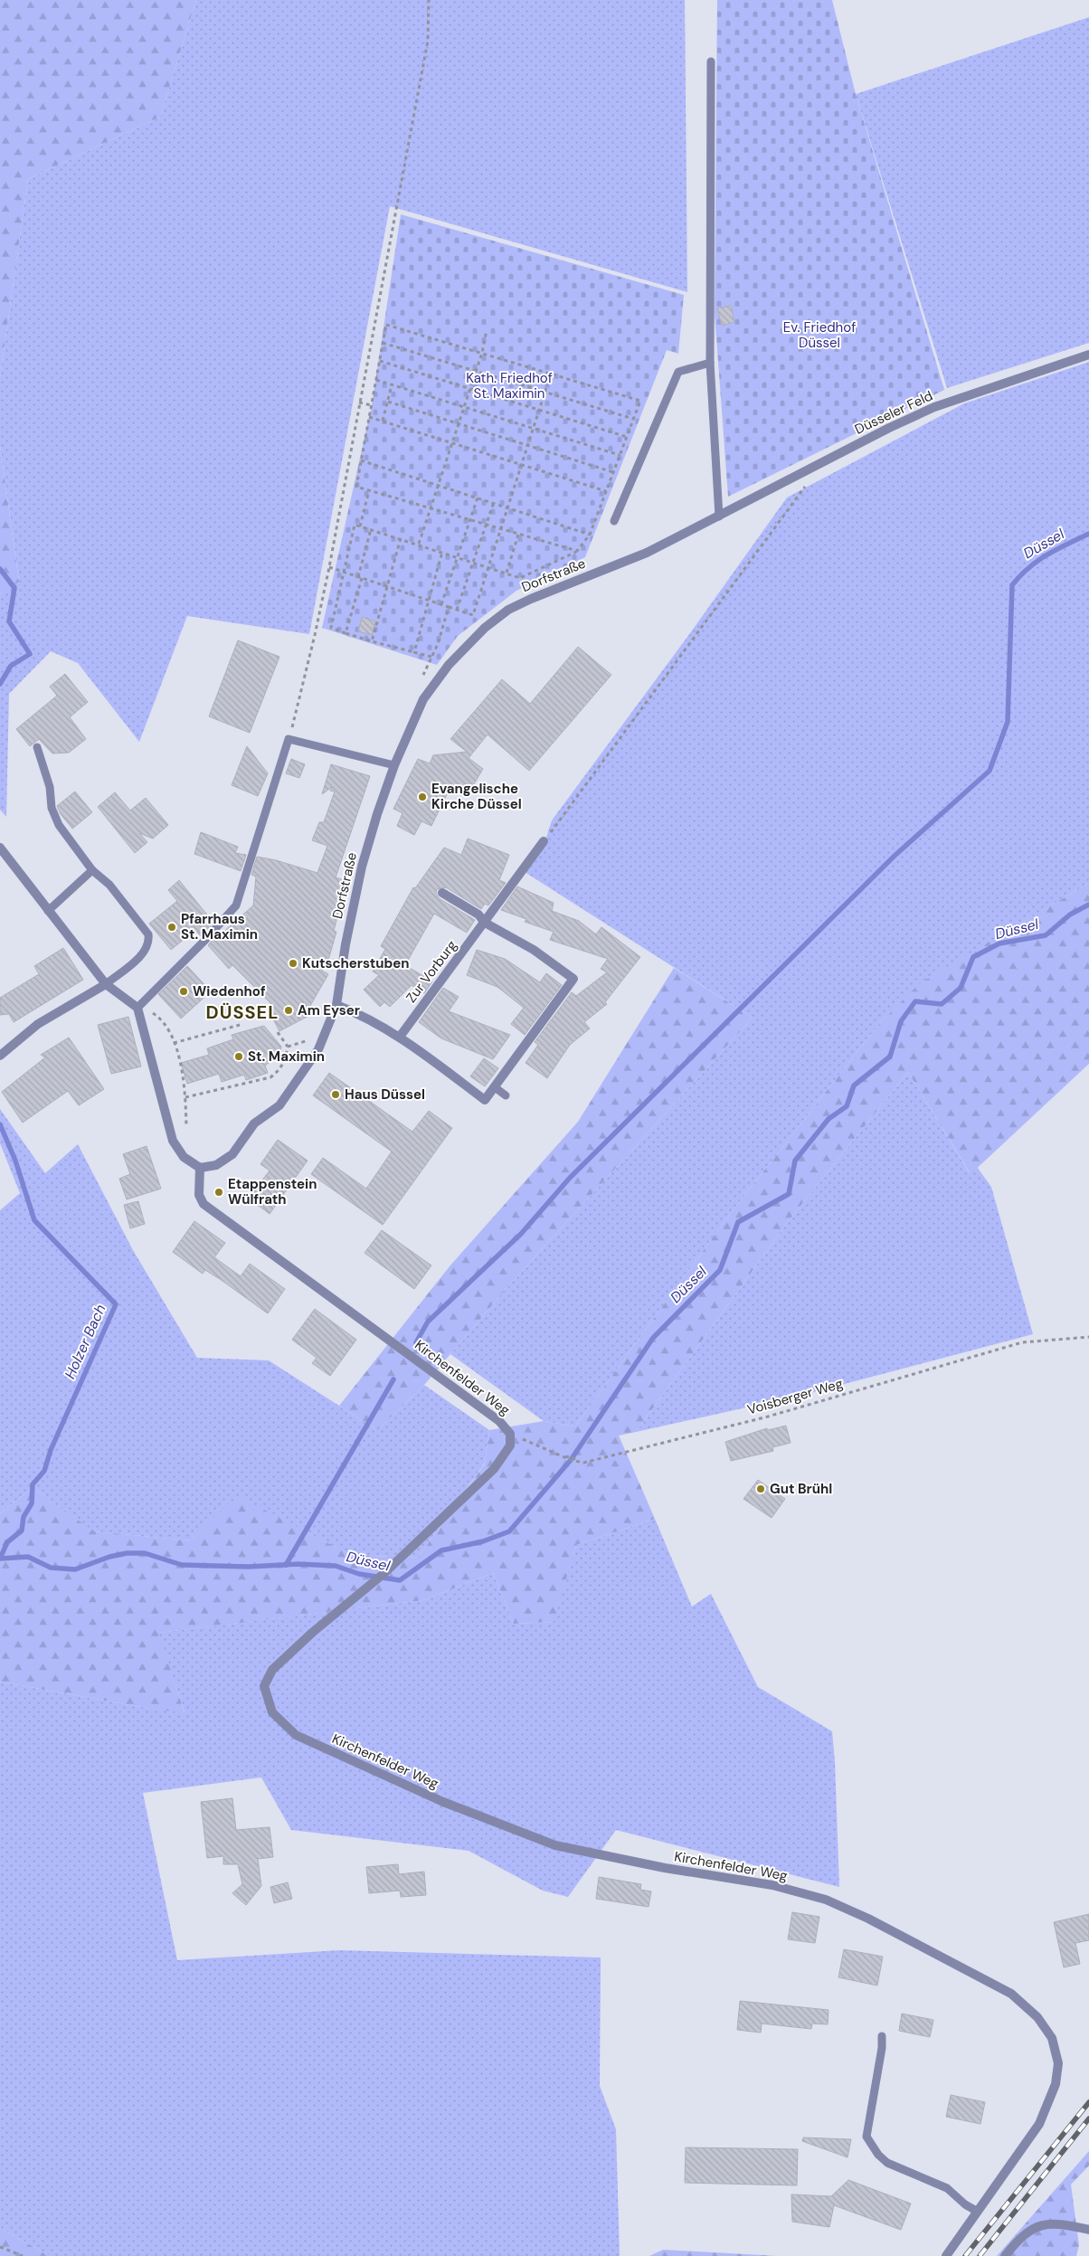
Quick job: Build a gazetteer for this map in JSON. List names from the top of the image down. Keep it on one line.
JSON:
{"streets":{"street":["Düsseler Feld","Dorfstraße","Zur Vorburg","Kirchenfelder Weg"],"path":["Voisberger Weg"]},"crossings":[["Düsseler Feld","Dorfstraße"],["Dorfstraße","Kirchenfelder Weg"],["Kirchenfelder Weg","Voisberger Weg"]],"districts":["DÜSSEL"],"water":["Düssel","Holzer Bach"],"parks":["Ev. Friedhof Düssel","Kath. Friedhof St. Maximin"],"places":["Evangelische Kirche Düssel","Pfarrhaus St. Maximin","Kutscherstuben","Wiedenhof","Am Eyser","St. Maximin","Haus Düssel","Etappenstein Wülfrath","Gut Brühl"]}
